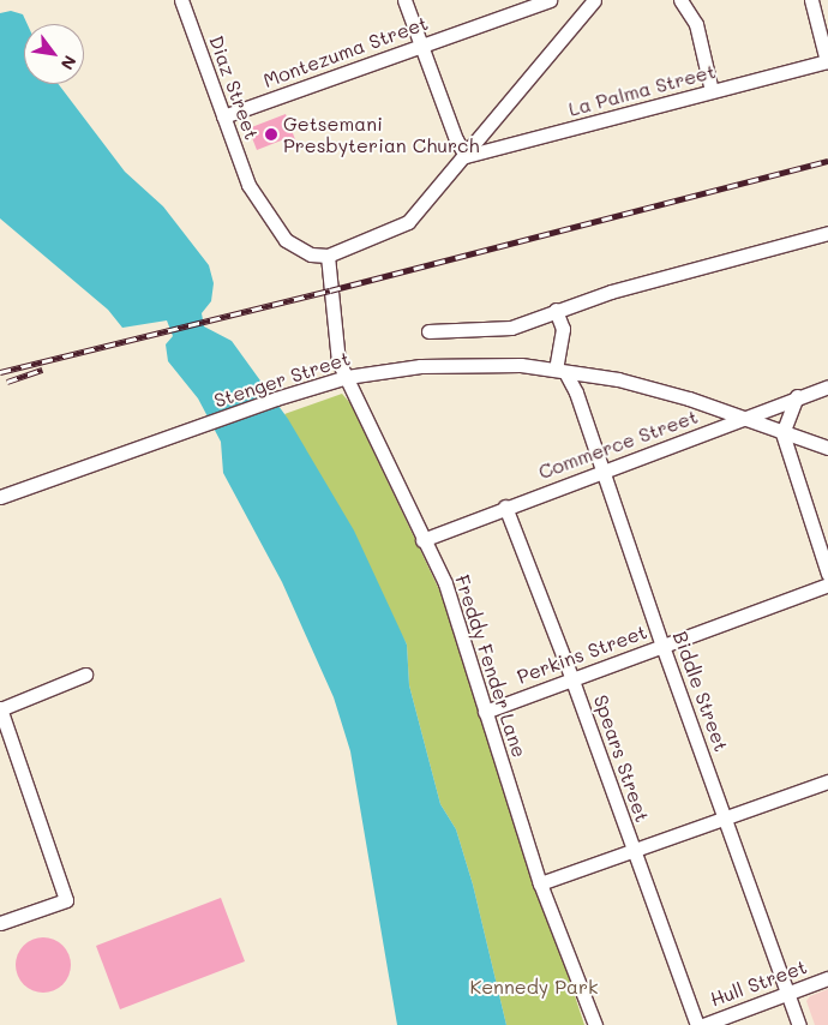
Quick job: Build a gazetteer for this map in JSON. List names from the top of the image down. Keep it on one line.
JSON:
{"streets":{"street":["Montezuma Street","Diaz Street","La Palma Street","Stenger Street","Commerce Street","Perkins Street","Freddy Fender Lane","Biddle Street","Spears Street","Hull Street"]},"crossings":[["Montezuma Street","Diaz Street"],["Diaz Street","Freddy Fender Lane"],["Stenger Street","Commerce Street"],["Stenger Street","Freddy Fender Lane"],["Stenger Street","Biddle Street"],["Commerce Street","Freddy Fender Lane"],["Commerce Street","Biddle Street"],["Commerce Street","Spears Street"],["Perkins Street","Freddy Fender Lane"],["Perkins Street","Biddle Street"],["Perkins Street","Spears Street"],["Biddle Street","Hull Street"]],"parks":["Kennedy Park"],"places":["Getsemani Presbyterian Church"],"north":"bottom right"}
